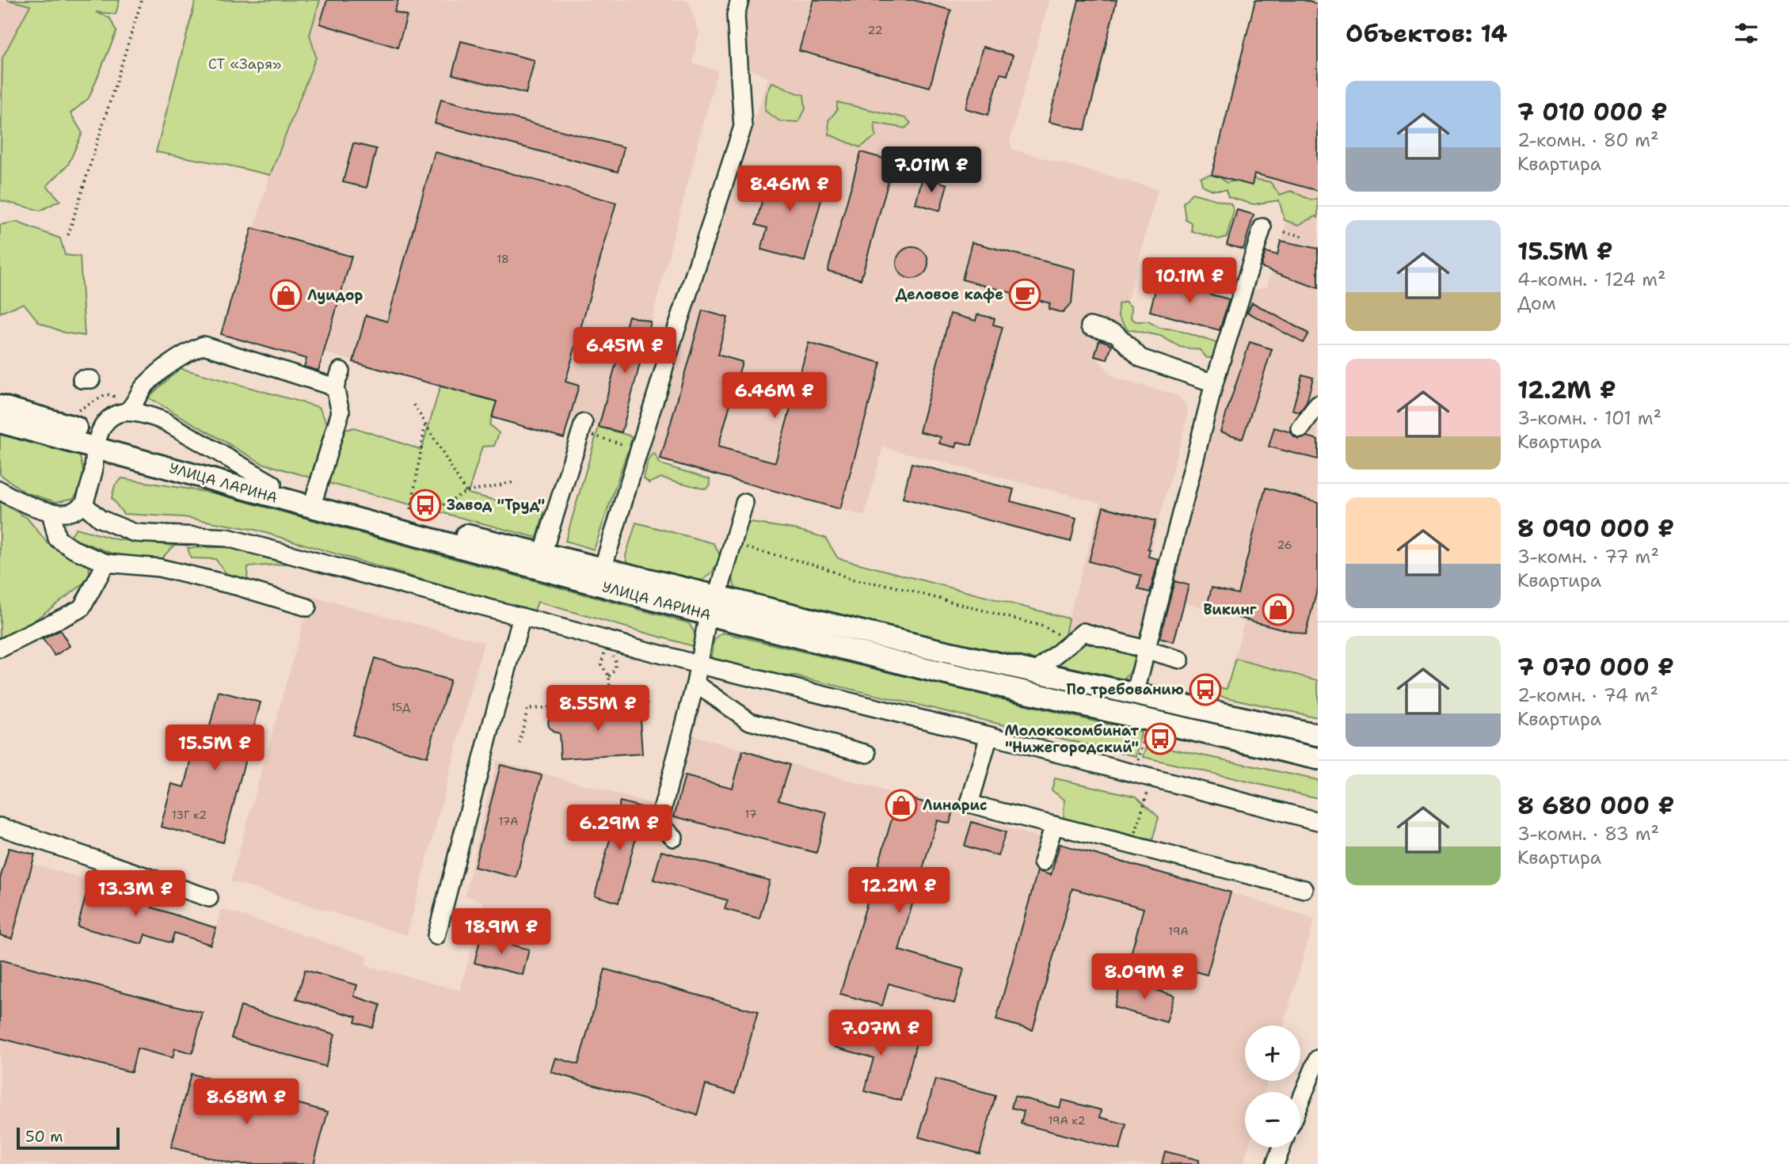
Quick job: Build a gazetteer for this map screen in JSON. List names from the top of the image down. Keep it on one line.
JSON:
{"streets":{"main road":["УЛИЦА ЛАРИНА"]},"parks":["СТ «Заря»"],"places":{"cafe":["Деловое кафе"],"shop":["Луидор","Викинг","Линарис"],"bus stop":["Завод \"Труд\"","По требованию","Молококомбинат \"Нижегородский\""]},"house_numbers":["22","18","26","15Д","17","13Г к2","17А","19А","19А к2"],"scale_bar":"50 m","page":{"heading":"Объектов: 14","list":[{"name":"7 010 000 ₽","note":"2-комн. · 80 m² · Квартира"},{"name":"15.5M ₽","note":"4-комн. · 124 m² · Дом"},{"name":"12.2M ₽","note":"3-комн. · 101 m² · Квартира"},{"name":"8 090 000 ₽","note":"3-комн. · 77 m² · Квартира"},{"name":"7 070 000 ₽","note":"2-комн. · 74 m² · Квартира"},{"name":"8 680 000 ₽","note":"3-комн. · 83 m² · Квартира"}],"price":["7.01M ₽","8.46M ₽","10.1M ₽","6.45M ₽","6.46M ₽","8.55M ₽","15.5M ₽","6.29M ₽","12.2M ₽","13.3M ₽","18.9M ₽","8.09M ₽","7.07M ₽","8.68M ₽"],"map_buttons":["+","−"],"scale":"50 m"}}
